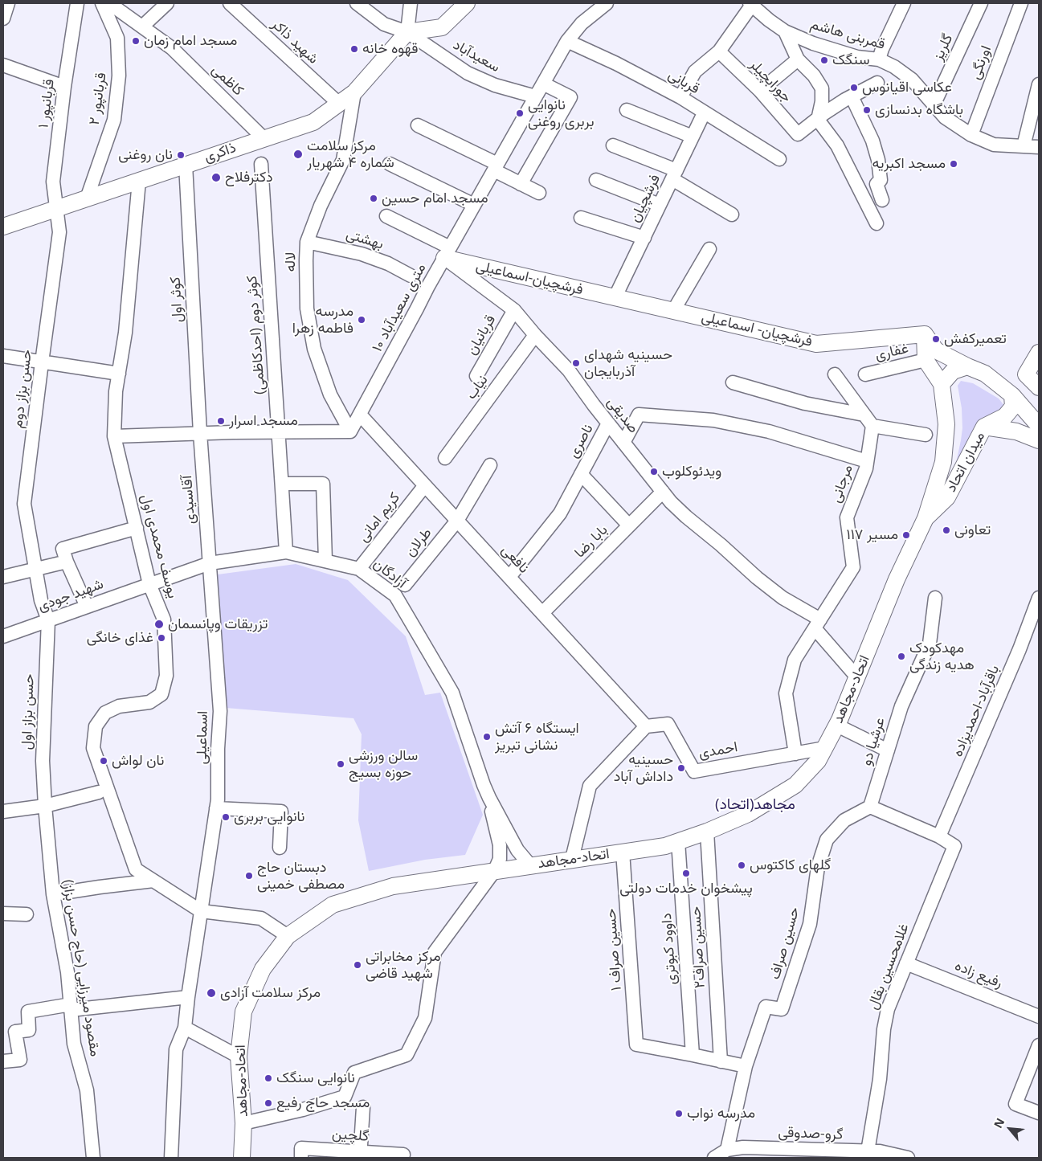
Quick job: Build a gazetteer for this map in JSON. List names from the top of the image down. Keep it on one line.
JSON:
{"streets":{"main road":["ذاکری","فرشچیان-اسماعیلی","فرشچیان- اسماعیلی","میدان اتحاد","اتحاد-مجاهد"],"street":["قمربنی هاشم","شهید ذاکر","گلریز","سعیدآباد","اورنگی","کاظمی","جورابچیلر","قربانی","قربانپور ۲","قربانپور ۱","فرشچیان","بهشتی","لاله","کوثر اول","۱۰ متری سعیدآباد","کوثر دوم (احدکاظمی)","قربانیان","غفاری","نیاب","حسن بزاز دوم","صدیقی","ناصری","مرجانی","آقاسیدی","کریم امانی","بابا رضا","طرلان","یوسف محمدی اول","نافعی","آزادگان","شهید جودی","باقرآباد-احمدیزاده","حسن بزاز اول","اسماعیلی","عرشیا دو","احمدی","حسین صراف","حسین صراف۲","داوود کبوتری","حسین صراف ۱","غلامحسین بقال","مقصود میرزایی (حاج حسن بزاز)","رفیع زاده","گرو-صدوقی","گلچین"]},"crossings":[["قمربنی هاشم","گلریز"],["قمربنی هاشم","اورنگی"],["شهید ذاکر","ذاکری"],["سعیدآباد","ذاکری"],["سعیدآباد","۱۰ متری سعیدآباد"],["کاظمی","ذاکری"],["قربانی","فرشچیان"],["قربانی","۱۰ متری سعیدآباد"],["قربانپور ۲","ذاکری"],["قربانپور ۱","ذاکری"],["قربانپور ۱","حسن بزاز دوم"],["ذاکری","لاله"],["ذاکری","کوثر اول"],["ذاکری","حسن بزاز دوم"],["ذاکری","یوسف محمدی اول"],["فرشچیان","فرشچیان-اسماعیلی"],["فرشچیان","فرشچیان- اسماعیلی"],["بهشتی","لاله"],["لاله","۱۰ متری سعیدآباد"],["فرشچیان-اسماعیلی","۱۰ متری سعیدآباد"],["فرشچیان-اسماعیلی","فرشچیان- اسماعیلی"],["فرشچیان-اسماعیلی","صدیقی"],["کوثر اول","آقاسیدی"],["۱۰ متری سعیدآباد","صدیقی"],["۱۰ متری سعیدآباد","نافعی"],["کوثر دوم (احدکاظمی)","آزادگان"],["قربانیان","صدیقی"],["نیاب","صدیقی"],["حسن بزاز دوم","شهید جودی"],["حسن بزاز دوم","حسن بزاز اول"],["صدیقی","ناصری"],["صدیقی","مرجانی"],["صدیقی","بابا رضا"],["ناصری","نافعی"],["میدان اتحاد","اتحاد-مجاهد"],["مرجانی","احمدی"],["آقاسیدی","آزادگان"],["آقاسیدی","اسماعیلی"],["کریم امانی","نافعی"],["کریم امانی","آزادگان"],["بابا رضا","نافعی"],["طرلان","نافعی"],["یوسف محمدی اول","آزادگان"],["یوسف محمدی اول","شهید جودی"],["یوسف محمدی اول","اتحاد-مجاهد"],["یوسف محمدی اول","اسماعیلی"],["نافعی","احمدی"],["آزادگان","شهید جودی"],["آزادگان","اسماعیلی"],["شهید جودی","حسن بزاز اول"],["اتحاد-مجاهد","احمدی"],["اتحاد-مجاهد","حسین صراف۲"],["اتحاد-مجاهد","داوود کبوتری"],["اتحاد-مجاهد","حسین صراف ۱"],["باقرآباد-احمدیزاده","غلامحسین بقال"],["حسن بزاز اول","مقصود میرزایی (حاج حسن بزاز)"],["عرشیا دو","حسین صراف"],["حسین صراف","گرو-صدوقی"],["داوود کبوتری","حسین صراف ۱"],["غلامحسین بقال","رفیع زاده"],["غلامحسین بقال","گرو-صدوقی"]],"districts":["مجاهد(اتحاد)"],"places":["مسجد امام زمان","قهوه خانه","سنگک","عکاسی اقیانوس","باشگاه بدنسازی","نانوایی بربری روغنی","مرکز سلامت شماره ۴ شهریار","نان روغنی","مسجد اکبریه","دکترفلاح","مسجد امام حسین","مدرسه فاطمه زهرا","تعمیرکفش","حسینیه شهدای آذربایجان","مسجد اسرار","ویدئوکلوب","تعاونی","مسیر ۱۱۷","تزریقات وپانسمان","غذای خانگی","مهدکودک هدیه زندگی","ایستگاه ۶ آتش نشانی تبریز","نان لواش","سالن ورزشی حوزه بسیج","حسینیه داداش آباد","نانوایی بربری","گلهای کاکتوس","پیشخوان خدمات دولتی","دبستان حاج مصطفی خمینی","مرکز مخابراتی شهید قاضی","مرکز سلامت آزادی","نانوایی سنگک","مسجد حاج رفیع","مدرسه نواب"],"north":"top left"}
